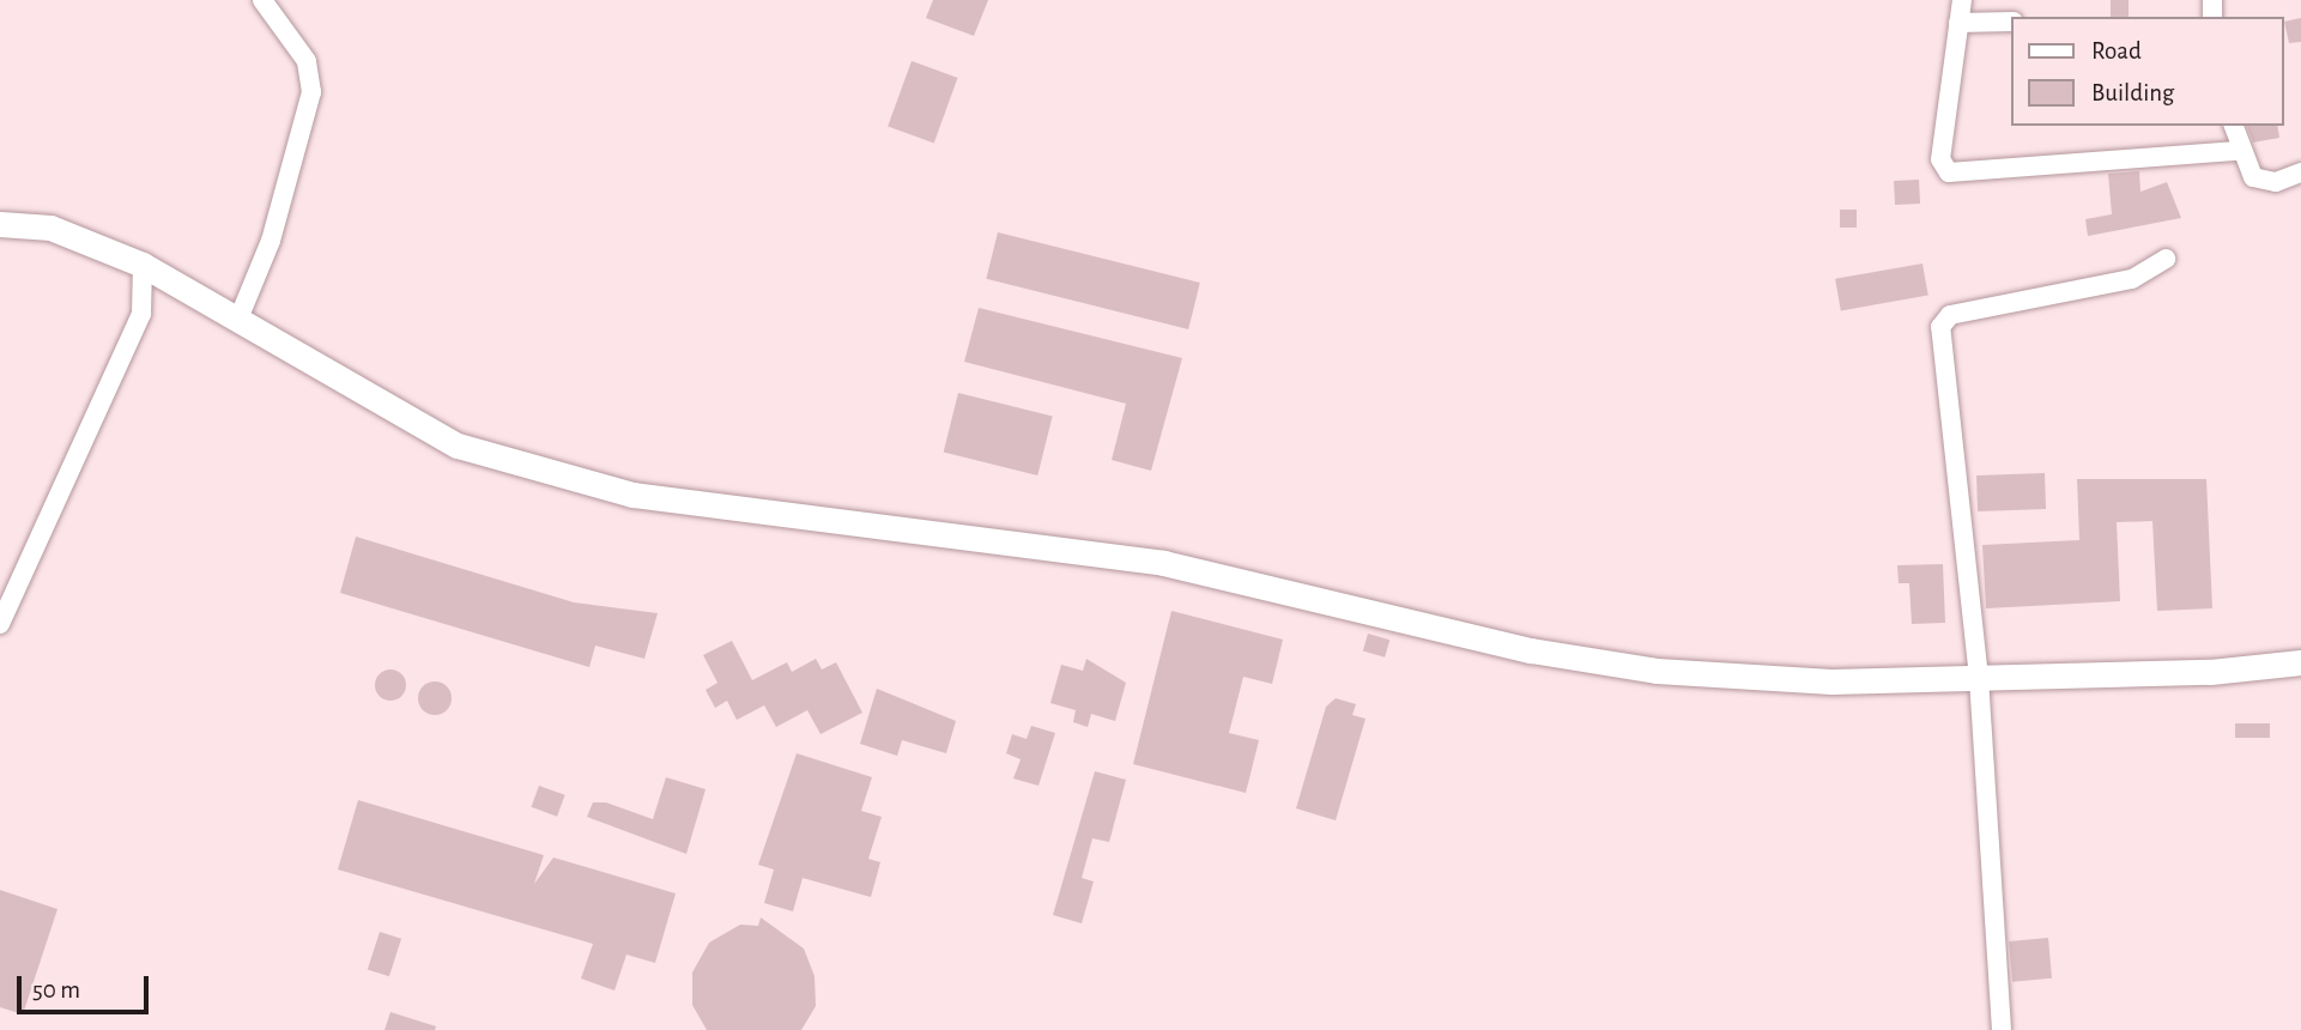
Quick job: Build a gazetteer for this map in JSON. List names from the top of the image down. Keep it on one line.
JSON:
{"legend":["Road","Building"],"scale_bar":"50 m"}
